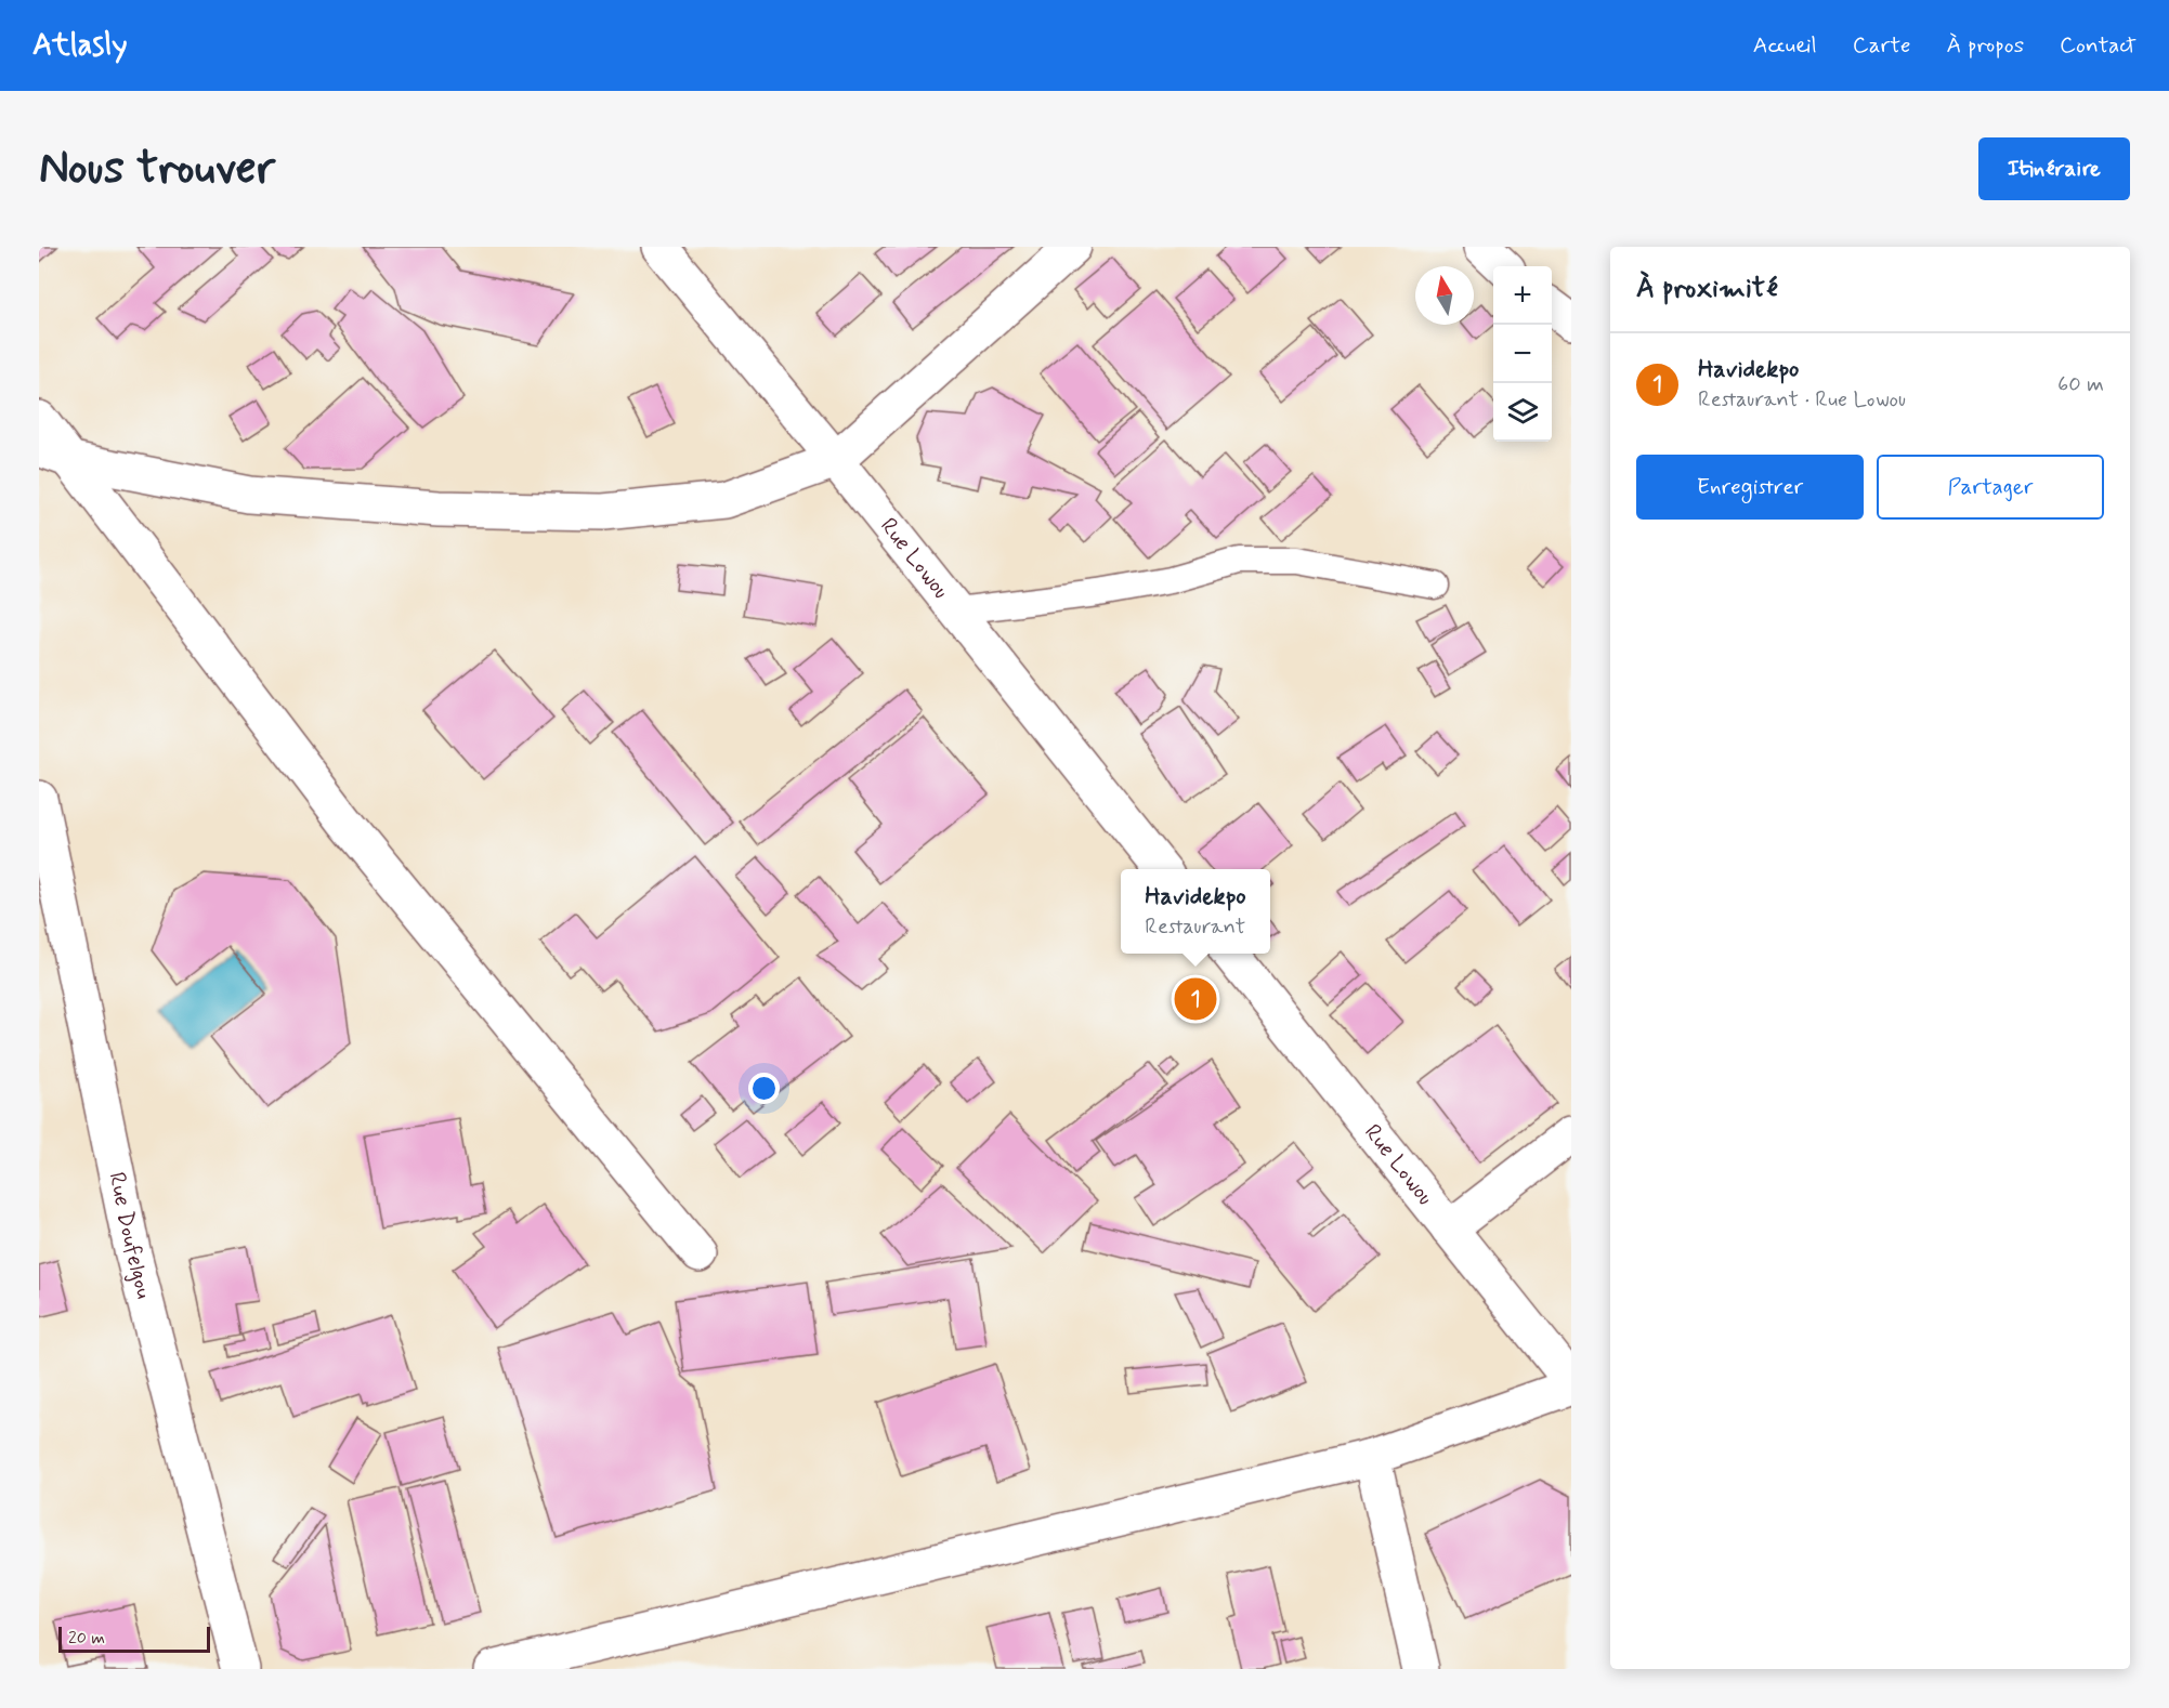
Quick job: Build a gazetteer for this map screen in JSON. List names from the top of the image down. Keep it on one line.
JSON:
{"streets":{"street":["Rue Lowou","Rue Doufelgou"]},"scale_bar":"20 m","north":"top","page":{"header":"Atlasly","nav":["Accueil","Carte","À propos","Contact"],"buttons":["Itinéraire",["Enregistrer","Partager"]],"title":"Nous trouver","heading":"À proximité","map_buttons":["+","−"],"list":[{"mark":"1","name":"Havidekpo","note":"Restaurant · Rue Lowou","value":"60 m"}],"popup":["Havidekpo","Restaurant"],"pins":"1","scale":"20 m"}}
